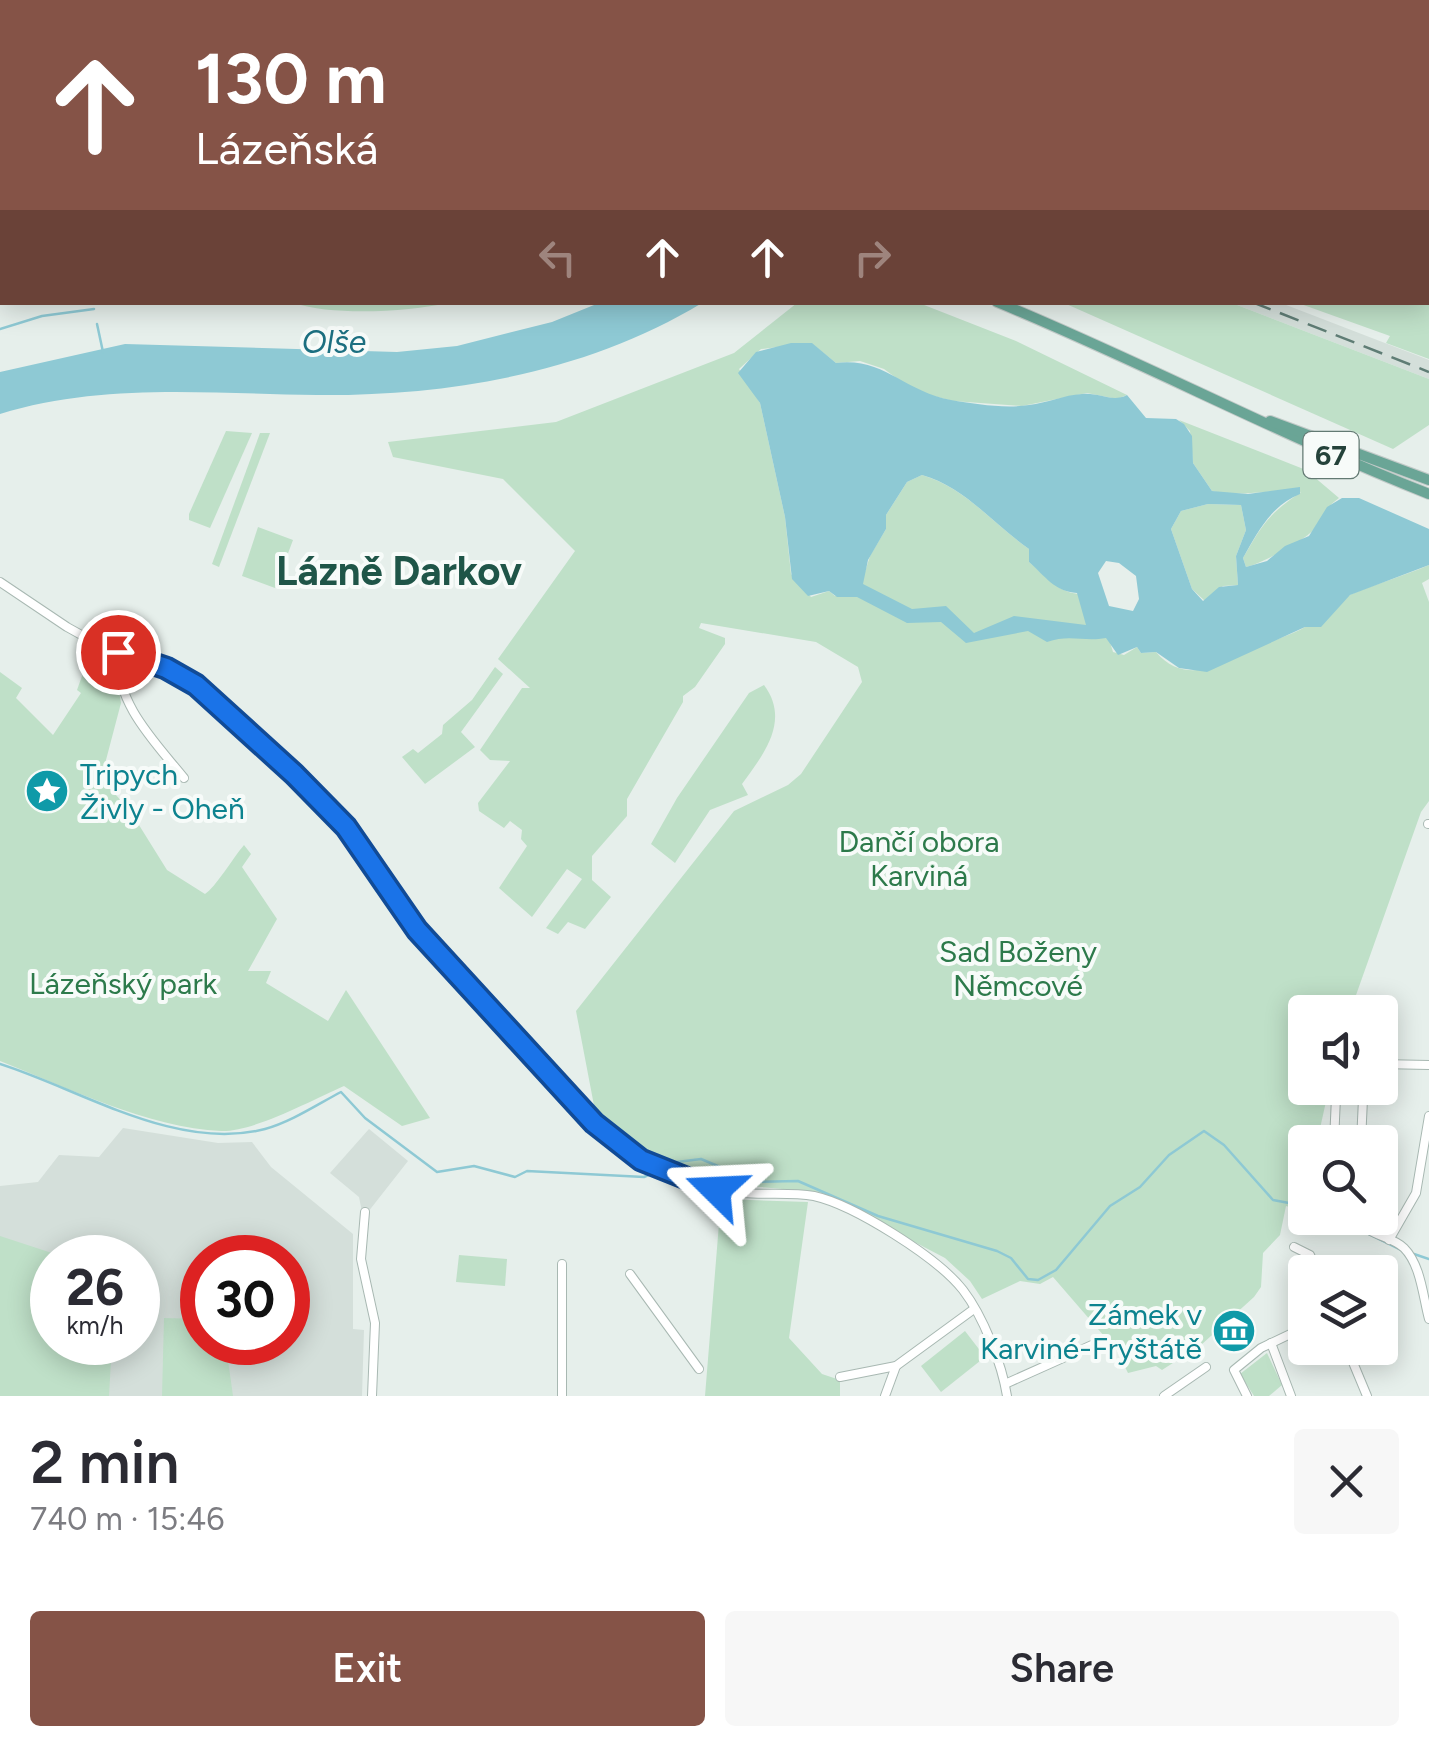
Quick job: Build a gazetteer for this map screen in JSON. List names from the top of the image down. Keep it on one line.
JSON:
{"streets":{"main road":["67"]},"districts":["Lázně Darkov"],"water":["Olše"],"parks":["Dančí obora Karviná","Sad Boženy Němcové","Lázeňský park"],"places":{"place":["Tripych Živly - Oheň"],"museum":["Zámek v Karviné-Fryštátě"]},"page":{"turn":["130 m","Lázeňská"],"speed":"26 km/h","limit":"30","heading":["2 min","740 m · 15:46"],"buttons":["Exit","Share"]}}
